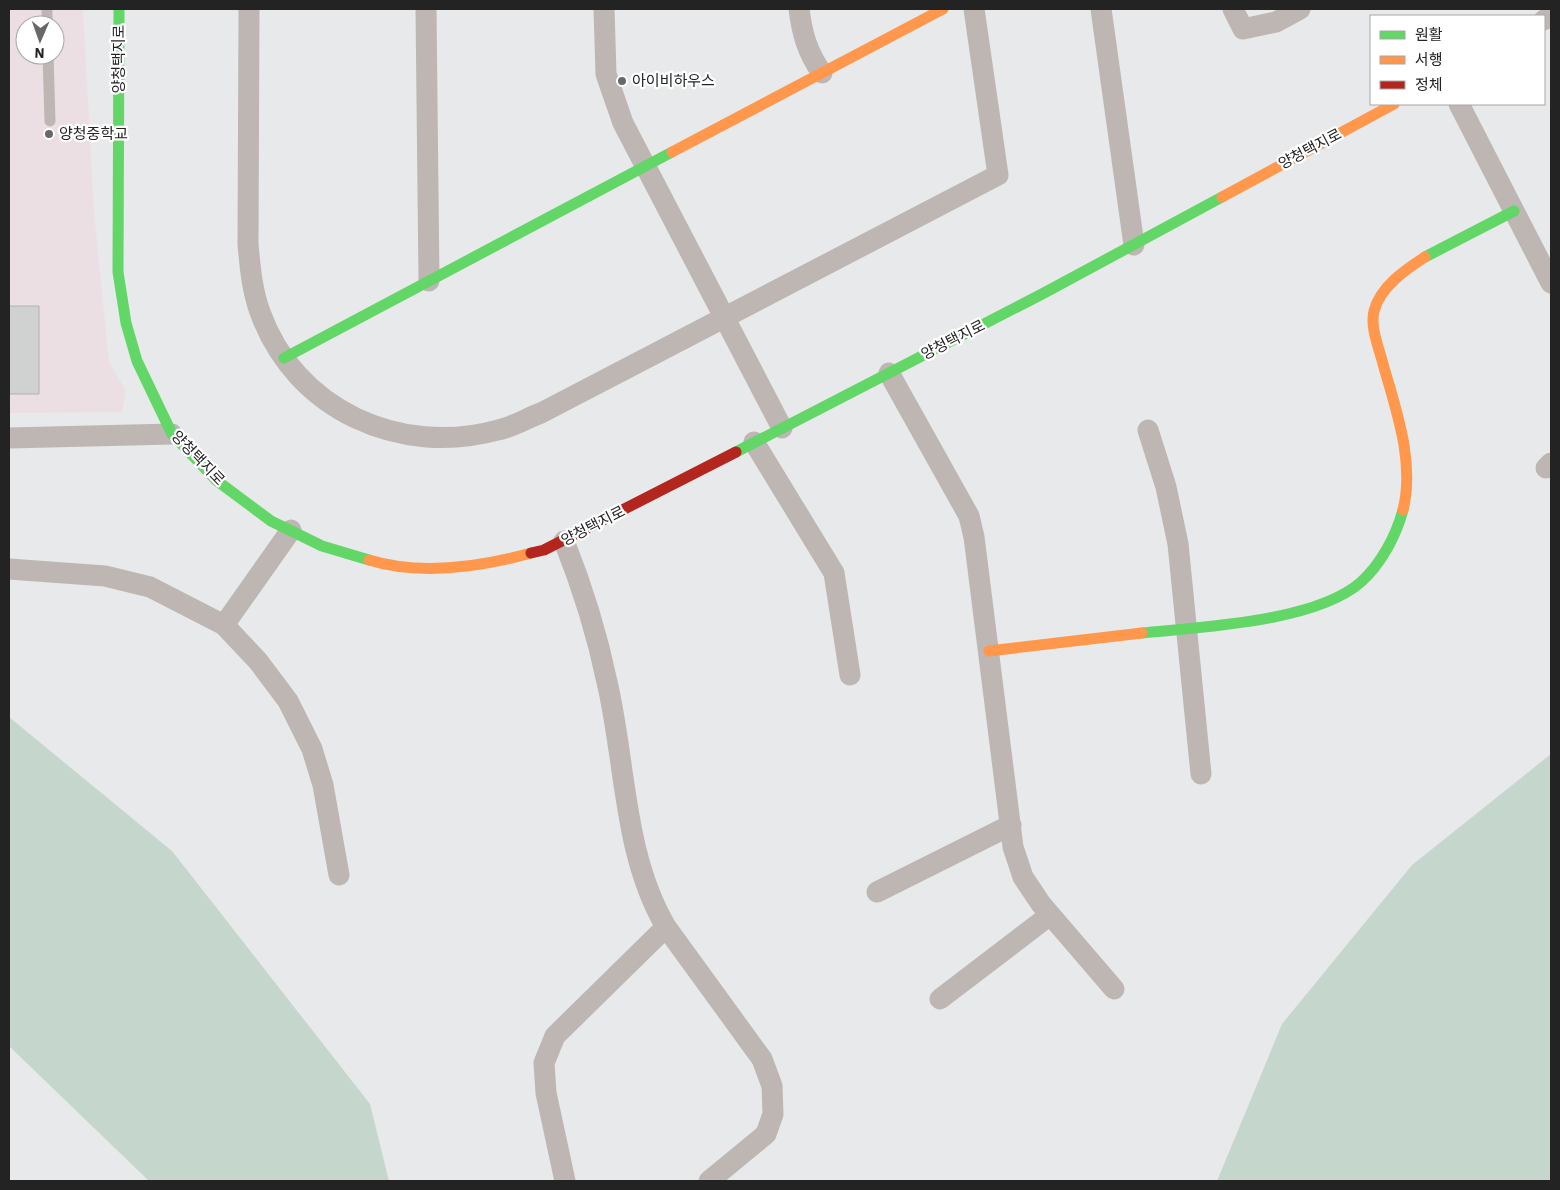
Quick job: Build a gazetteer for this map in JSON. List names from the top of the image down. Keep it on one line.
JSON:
{"streets":{"street":["양청택지로"]},"places":["아이비하우스","양청중학교"],"legend":["원활","서행","정체"],"north":"bottom"}
